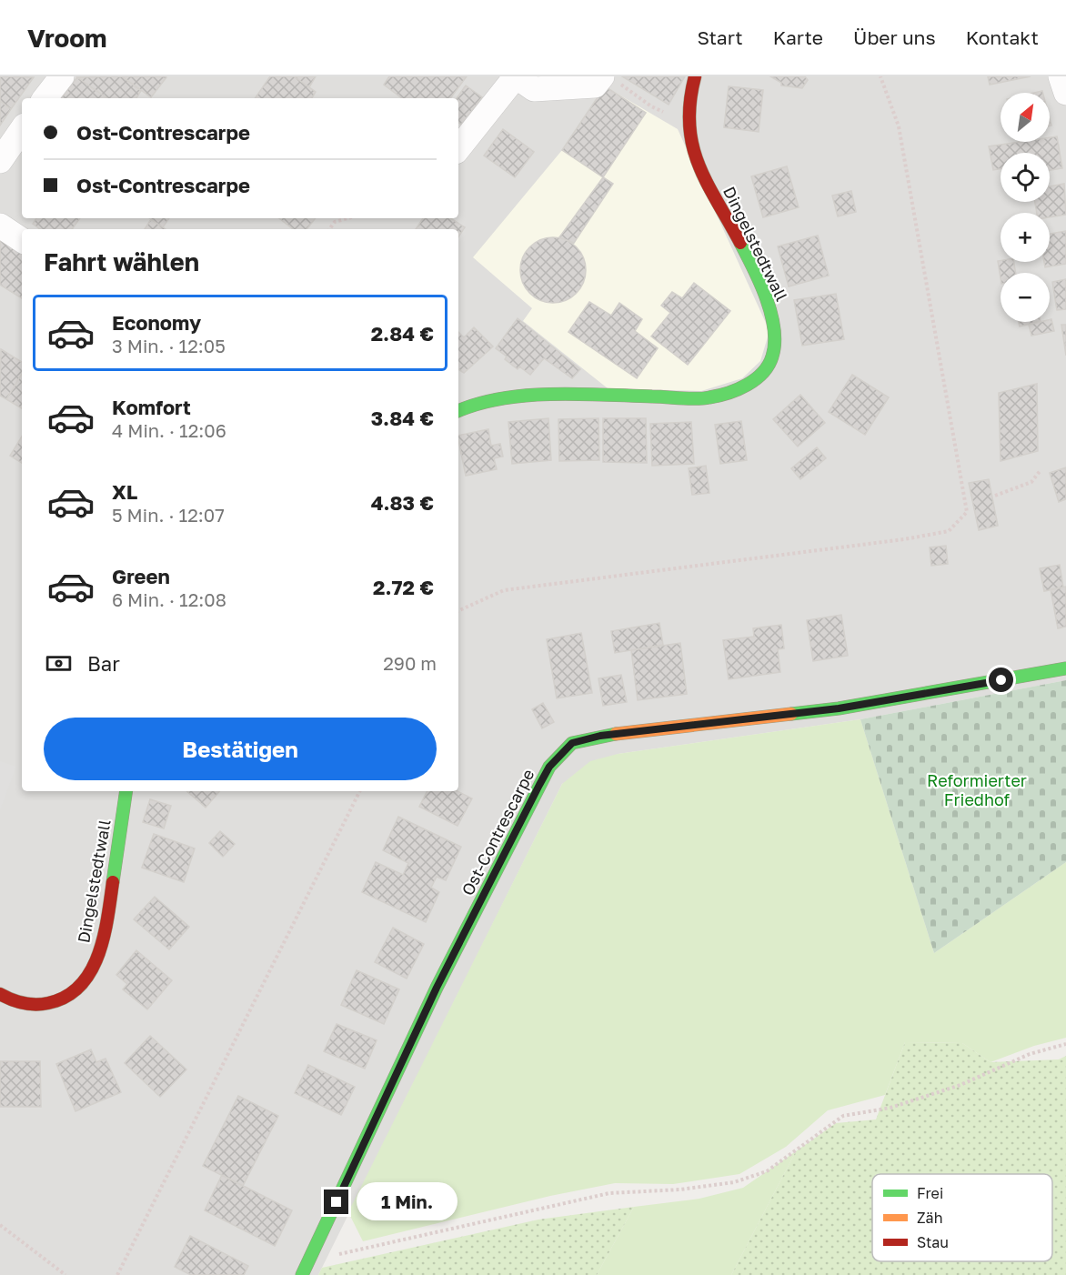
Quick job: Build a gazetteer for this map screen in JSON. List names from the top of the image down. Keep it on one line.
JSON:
{"streets":{"street":["Dingelstedtwall","Ost-Contrescarpe"]},"parks":["Reformierter Friedhof"],"legend":["Frei","Zäh","Stau"],"north":"top right","page":{"header":"Vroom","nav":["Start","Karte","Über uns","Kontakt"],"map_buttons":["+","−"],"banner":["Ost-Contrescarpe","Ost-Contrescarpe"],"heading":"Fahrt wählen","list":[{"name":"Economy","note":"3 Min. · 12:05","value":"2.84 €"},{"name":"Komfort","note":"4 Min. · 12:06","value":"3.84 €"},{"name":"XL","note":"5 Min. · 12:07","value":"4.83 €"},{"name":"Green","note":"6 Min. · 12:08","value":"2.72 €"}],"pay":["Bar","290 m"],"buttons":"Bestätigen","bubble":"1 Min."}}
